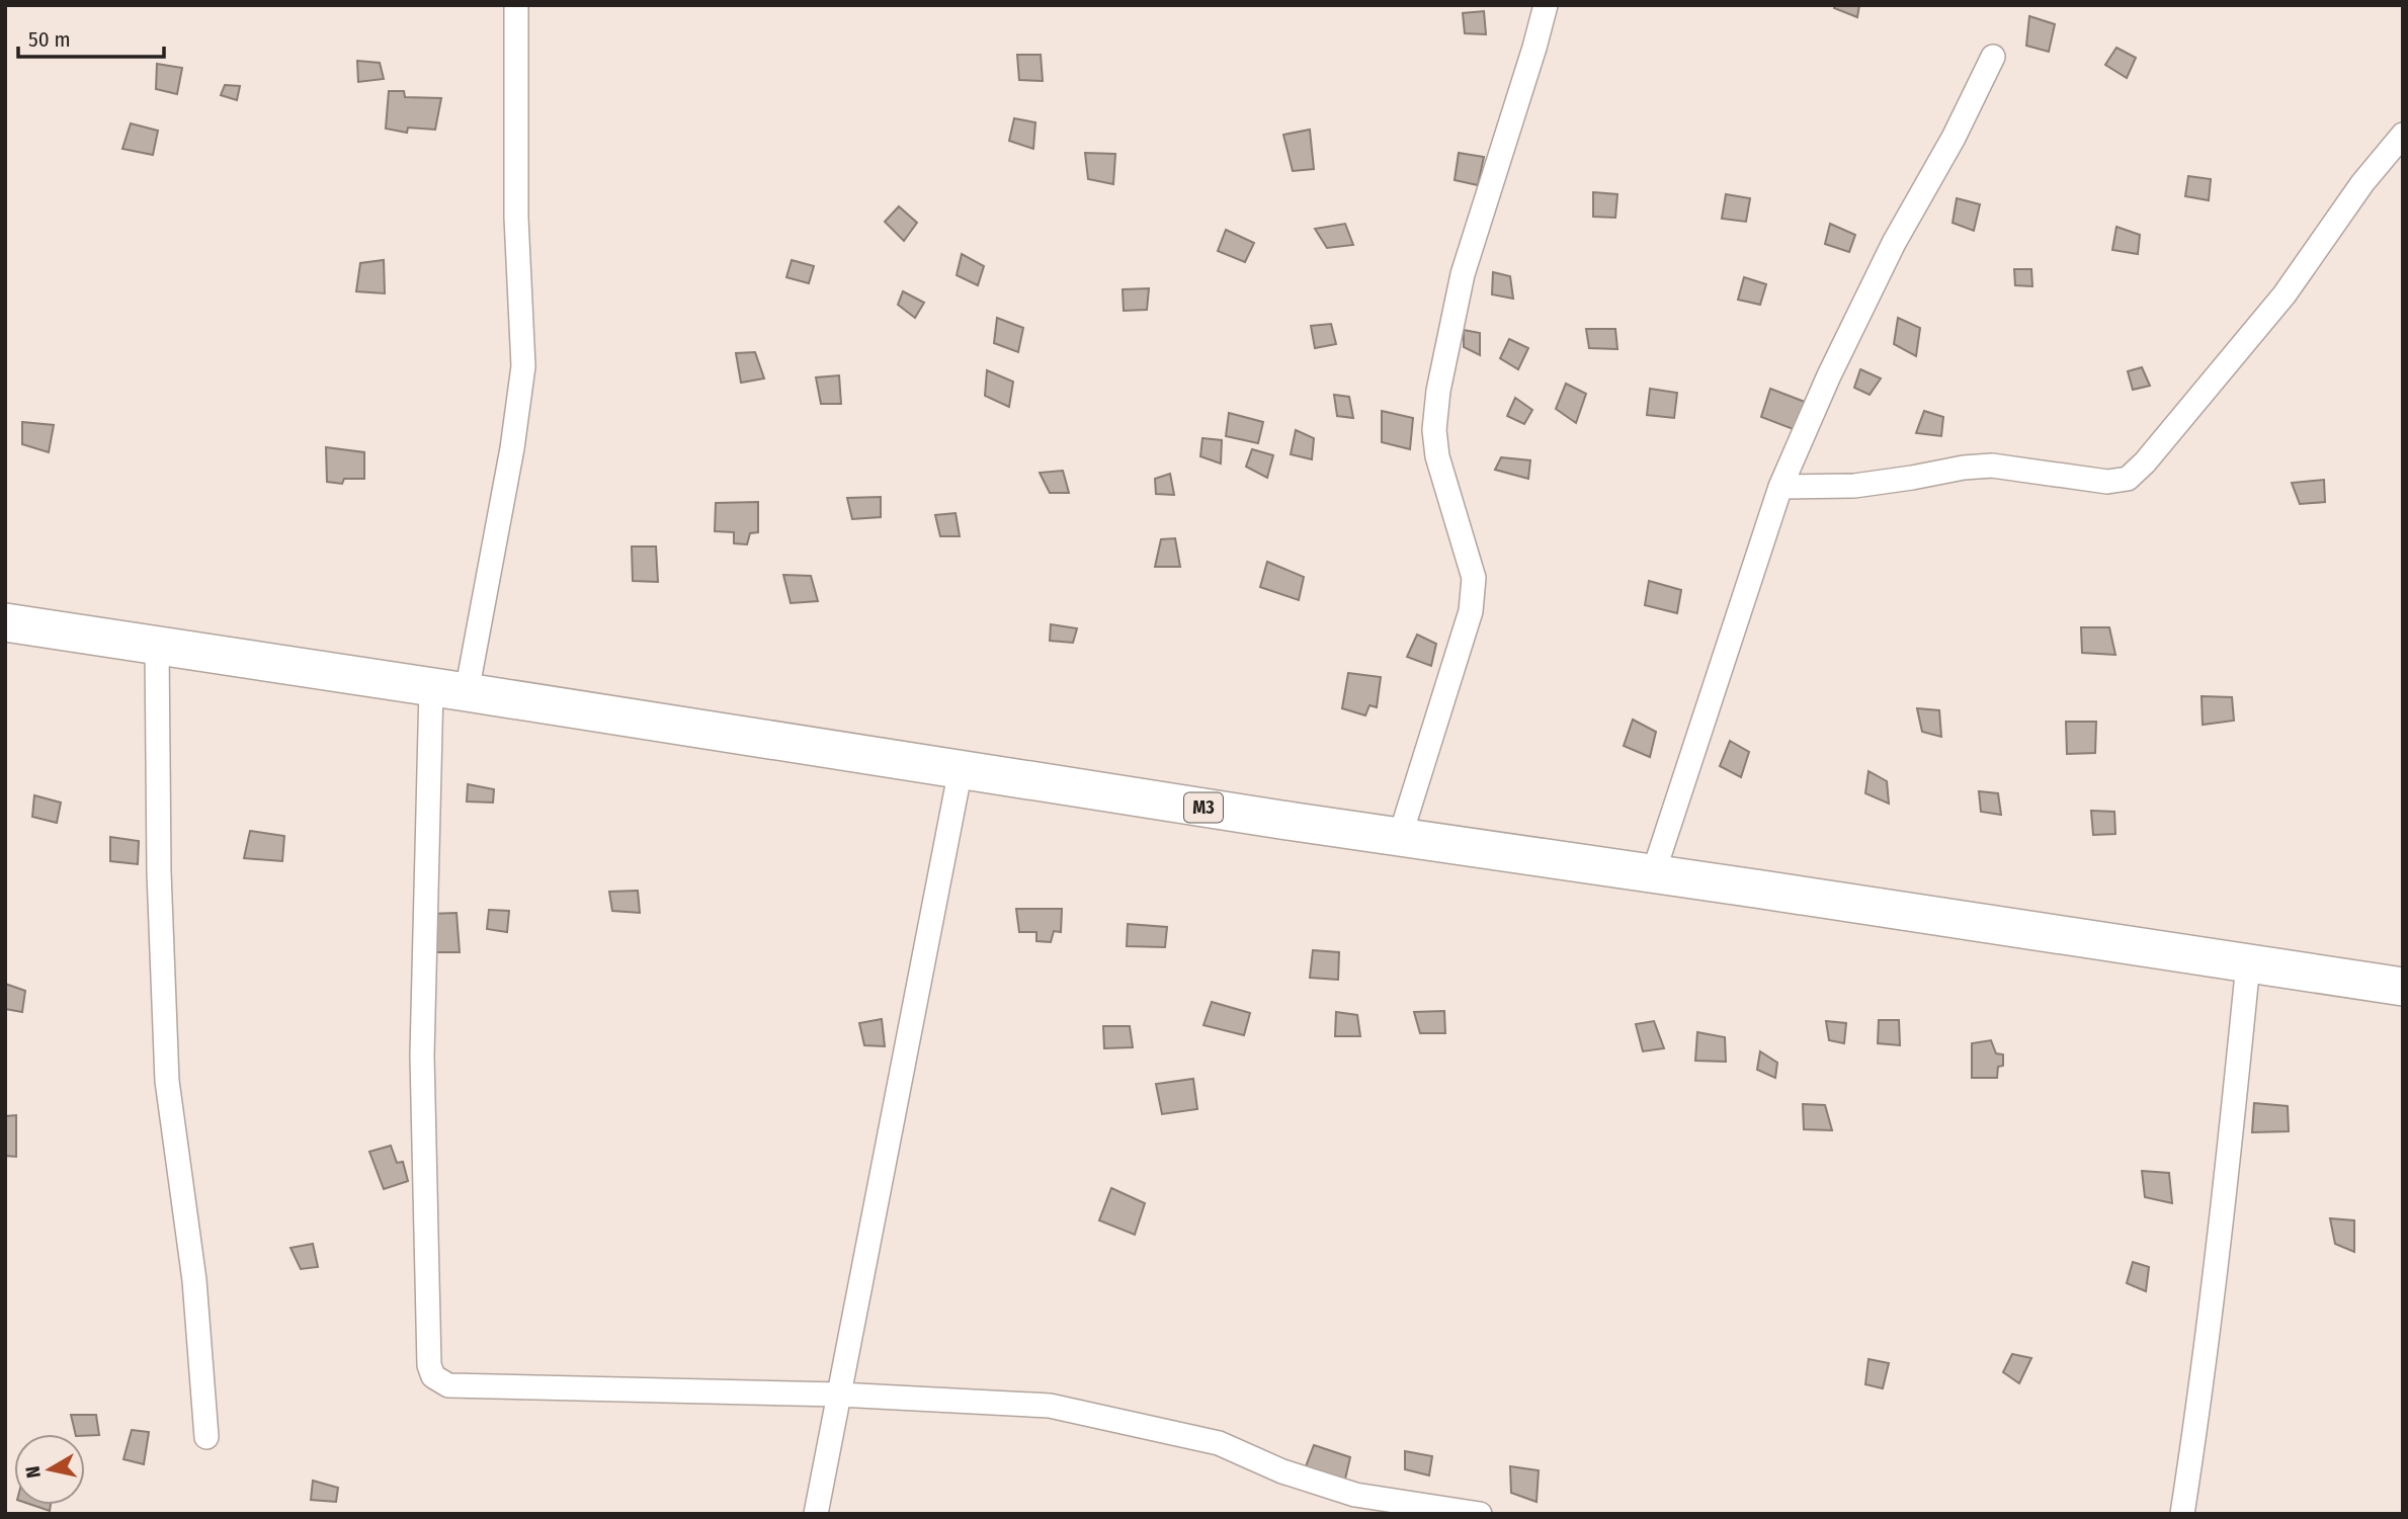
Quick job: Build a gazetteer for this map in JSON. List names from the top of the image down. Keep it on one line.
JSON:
{"streets":{"main road":["M3"]},"scale_bar":"50 m","north":"left"}
